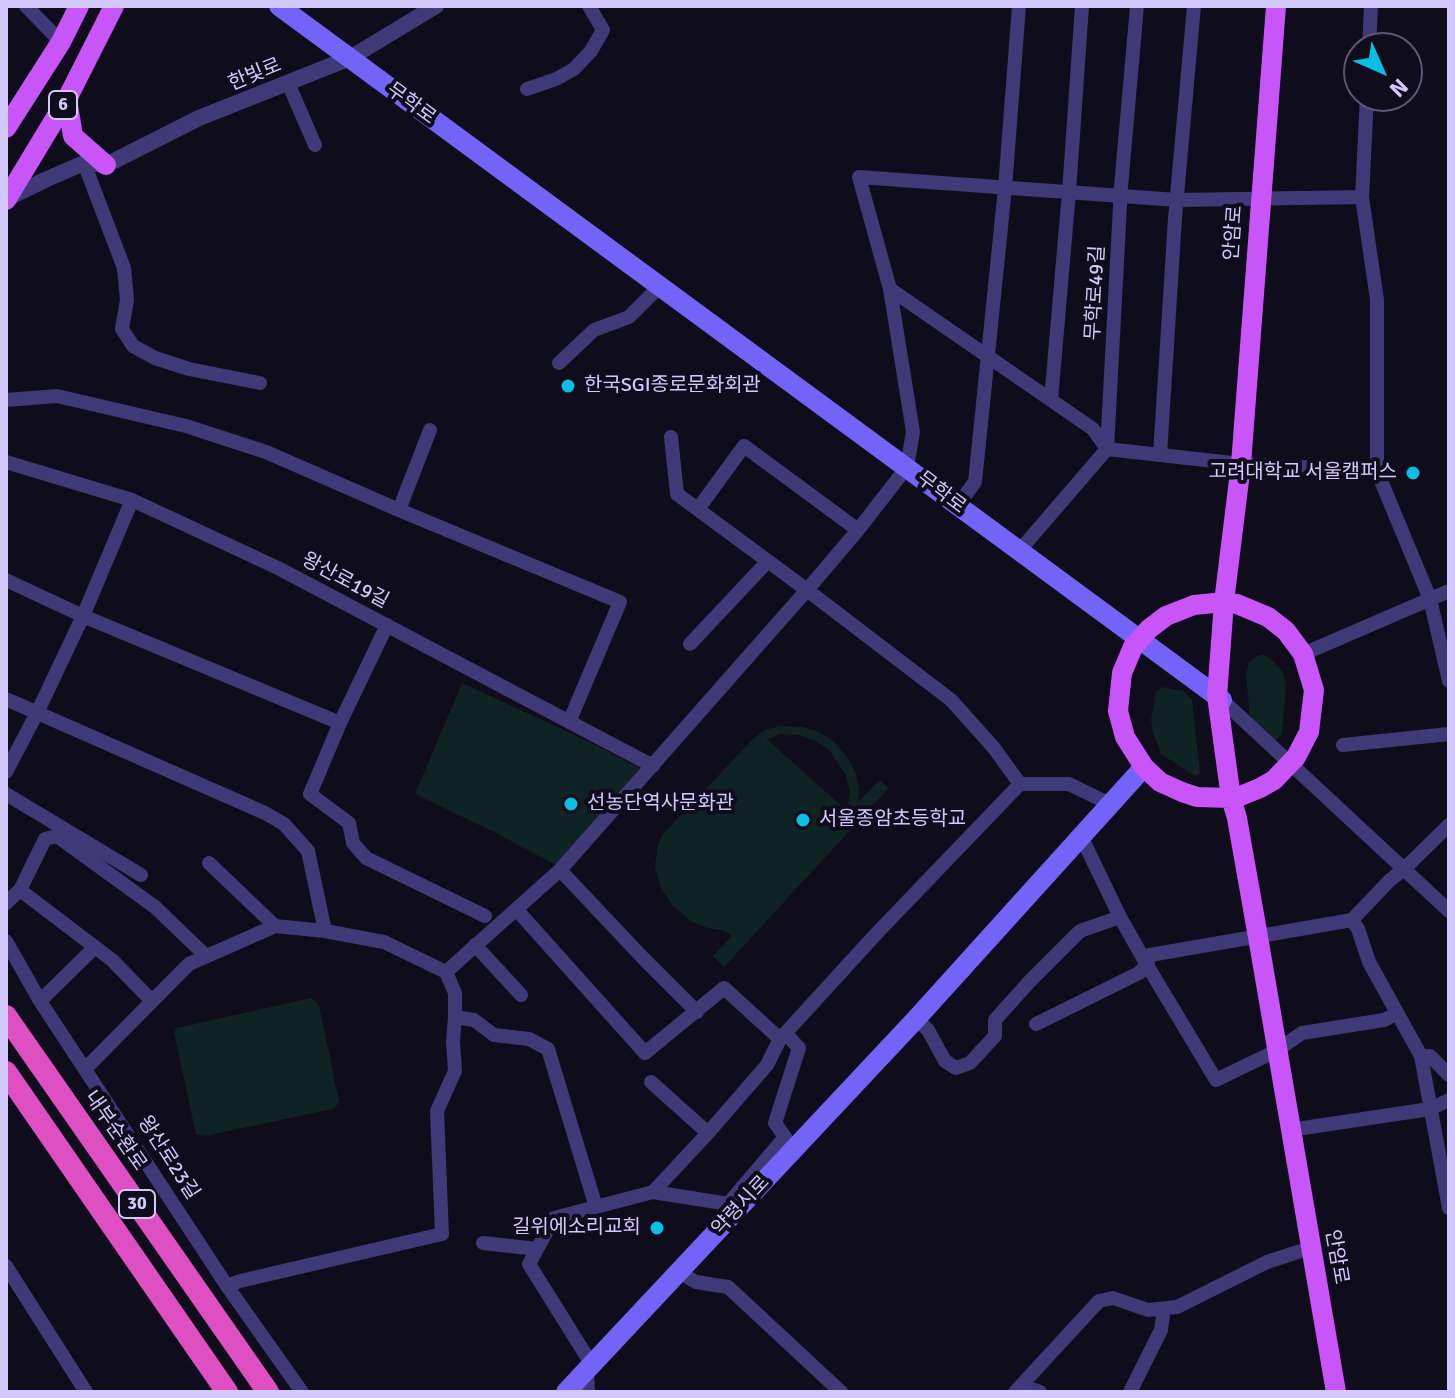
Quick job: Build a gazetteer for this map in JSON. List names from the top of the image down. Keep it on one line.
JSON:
{"streets":{"highway":["내부순환로","30"],"main road":["무학로","6","안암로","약령시로"],"street":["한빛로","무학로49길","왕산로19길","왕산로23길"]},"crossings":[["한빛로","무학로"],["무학로","안암로"]],"places":["한국SGI종로문화회관","고려대학교 서울캠퍼스","선농단역사문화관","서울종암초등학교","길위에소리교회"],"north":"bottom right"}
